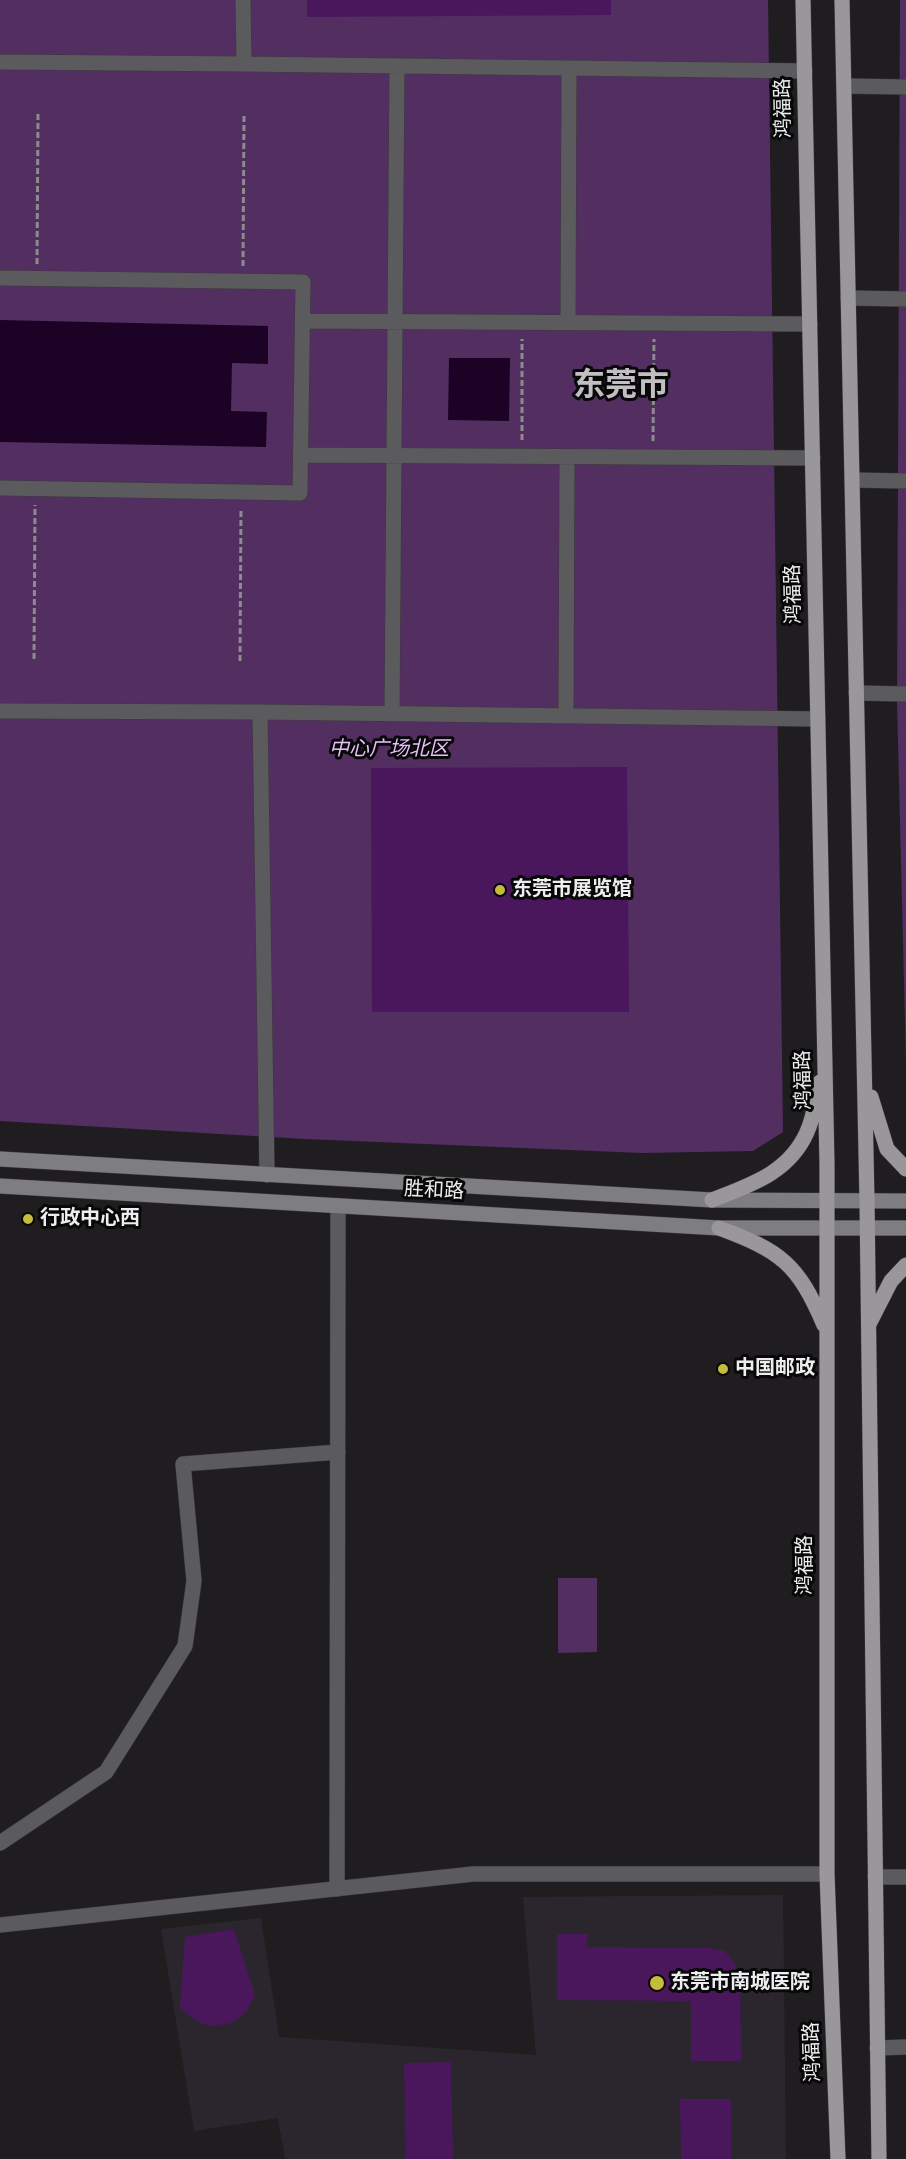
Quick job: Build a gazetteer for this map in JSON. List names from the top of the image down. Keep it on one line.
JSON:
{"streets":{"main road":["鸿福路","胜和路"]},"crossings":[["鸿福路","胜和路"]],"districts":["东莞市"],"parks":["中心广场北区"],"places":["东莞市展览馆","行政中心西","中国邮政","东莞市南城医院"]}
